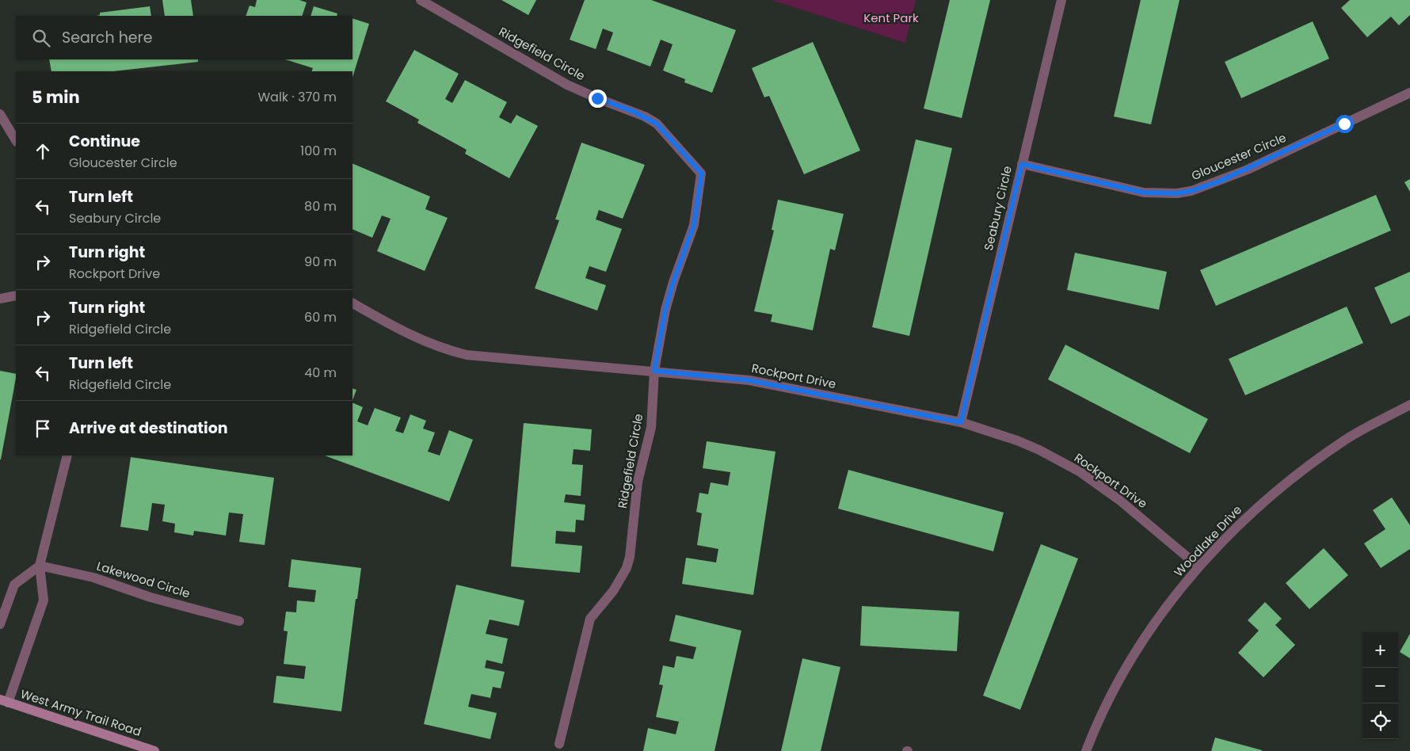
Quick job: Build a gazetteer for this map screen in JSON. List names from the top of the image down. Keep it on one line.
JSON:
{"streets":{"main road":["West Army Trail Road"],"street":["Ridgefield Circle","Gloucester Circle","Seabury Circle","Rockport Drive","Woodlake Drive","Lakewood Circle"]},"crossings":[["Ridgefield Circle","Rockport Drive"],["Gloucester Circle","Seabury Circle"],["Seabury Circle","Rockport Drive"],["Rockport Drive","Woodlake Drive"]],"parks":["Kent Park"],"page":{"search":"Search here","heading":["5 min","Walk · 370 m"],"list":[["Continue","Gloucester Circle","100 m"],["Turn left","Seabury Circle","80 m"],["Turn right","Rockport Drive","90 m"],["Turn right","Ridgefield Circle","60 m"],["Turn left","Ridgefield Circle","40 m"],"Arrive at destination"],"map_buttons":["+","−"]}}
